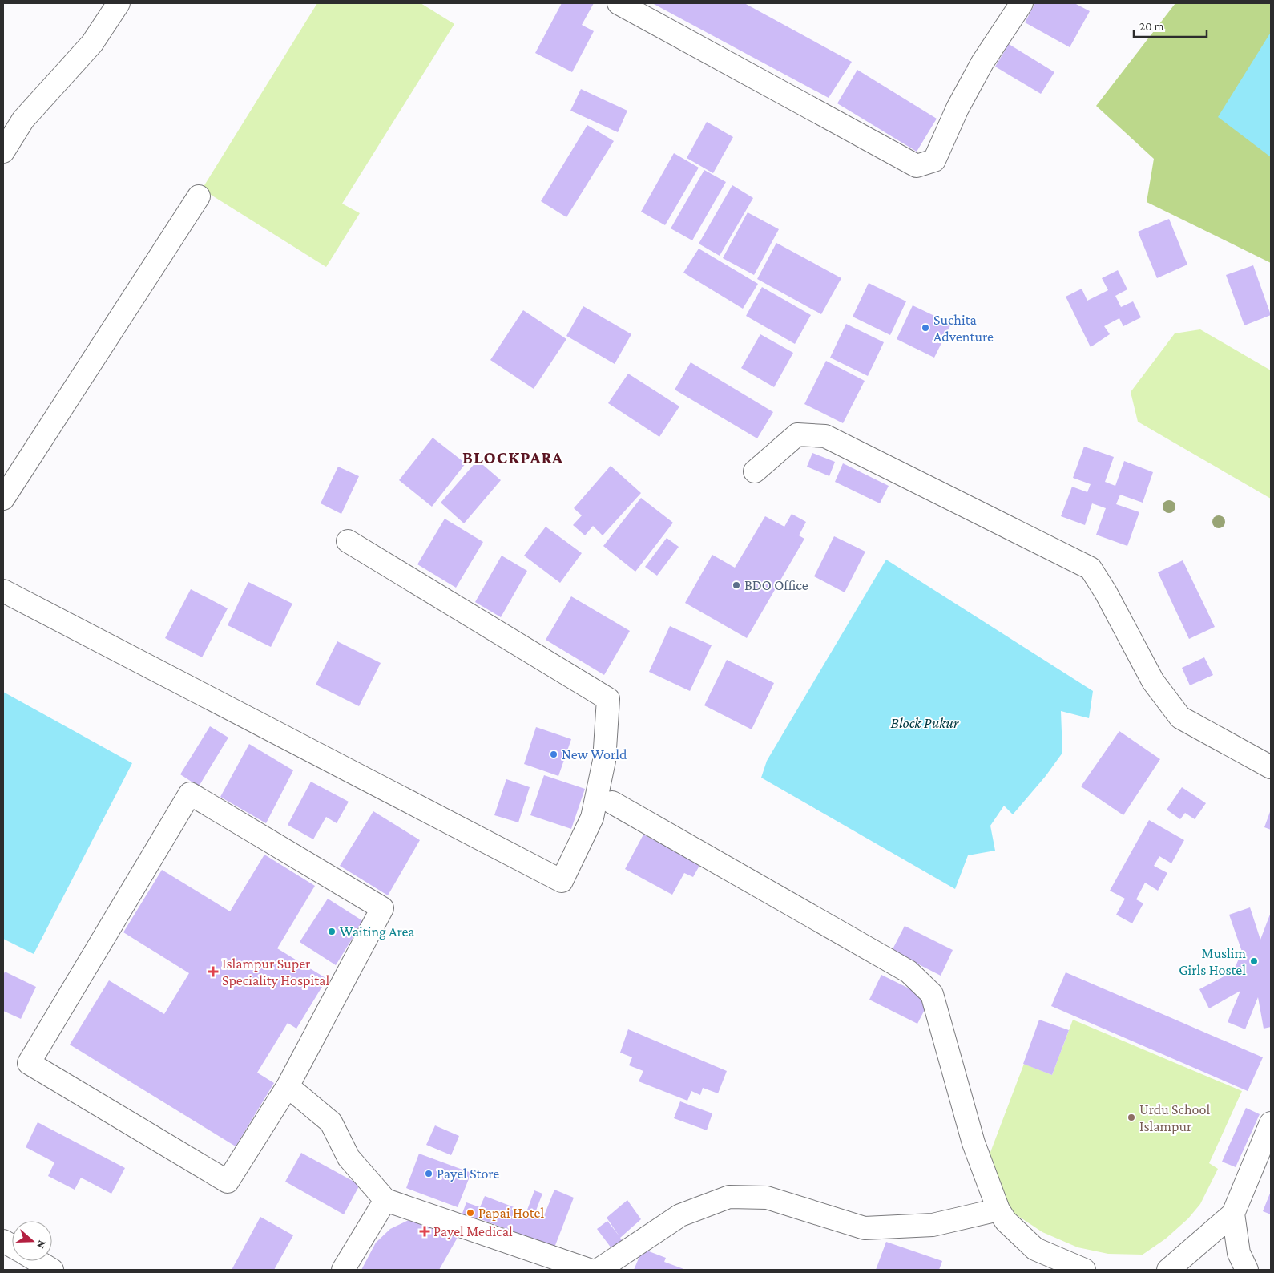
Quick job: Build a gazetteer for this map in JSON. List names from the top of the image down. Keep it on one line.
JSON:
{"districts":["BLOCKPARA"],"water":["Block Pukur"],"places":{"other":["Suchita Adventure","BDO Office","New World","Waiting Area","Muslim Girls Hostel","Urdu School Islampur","Payel Store","Papai Hotel"],"health":["Islampur Super Speciality Hospital","Payel Medical"]},"scale_bar":"20 m","north":"right"}
